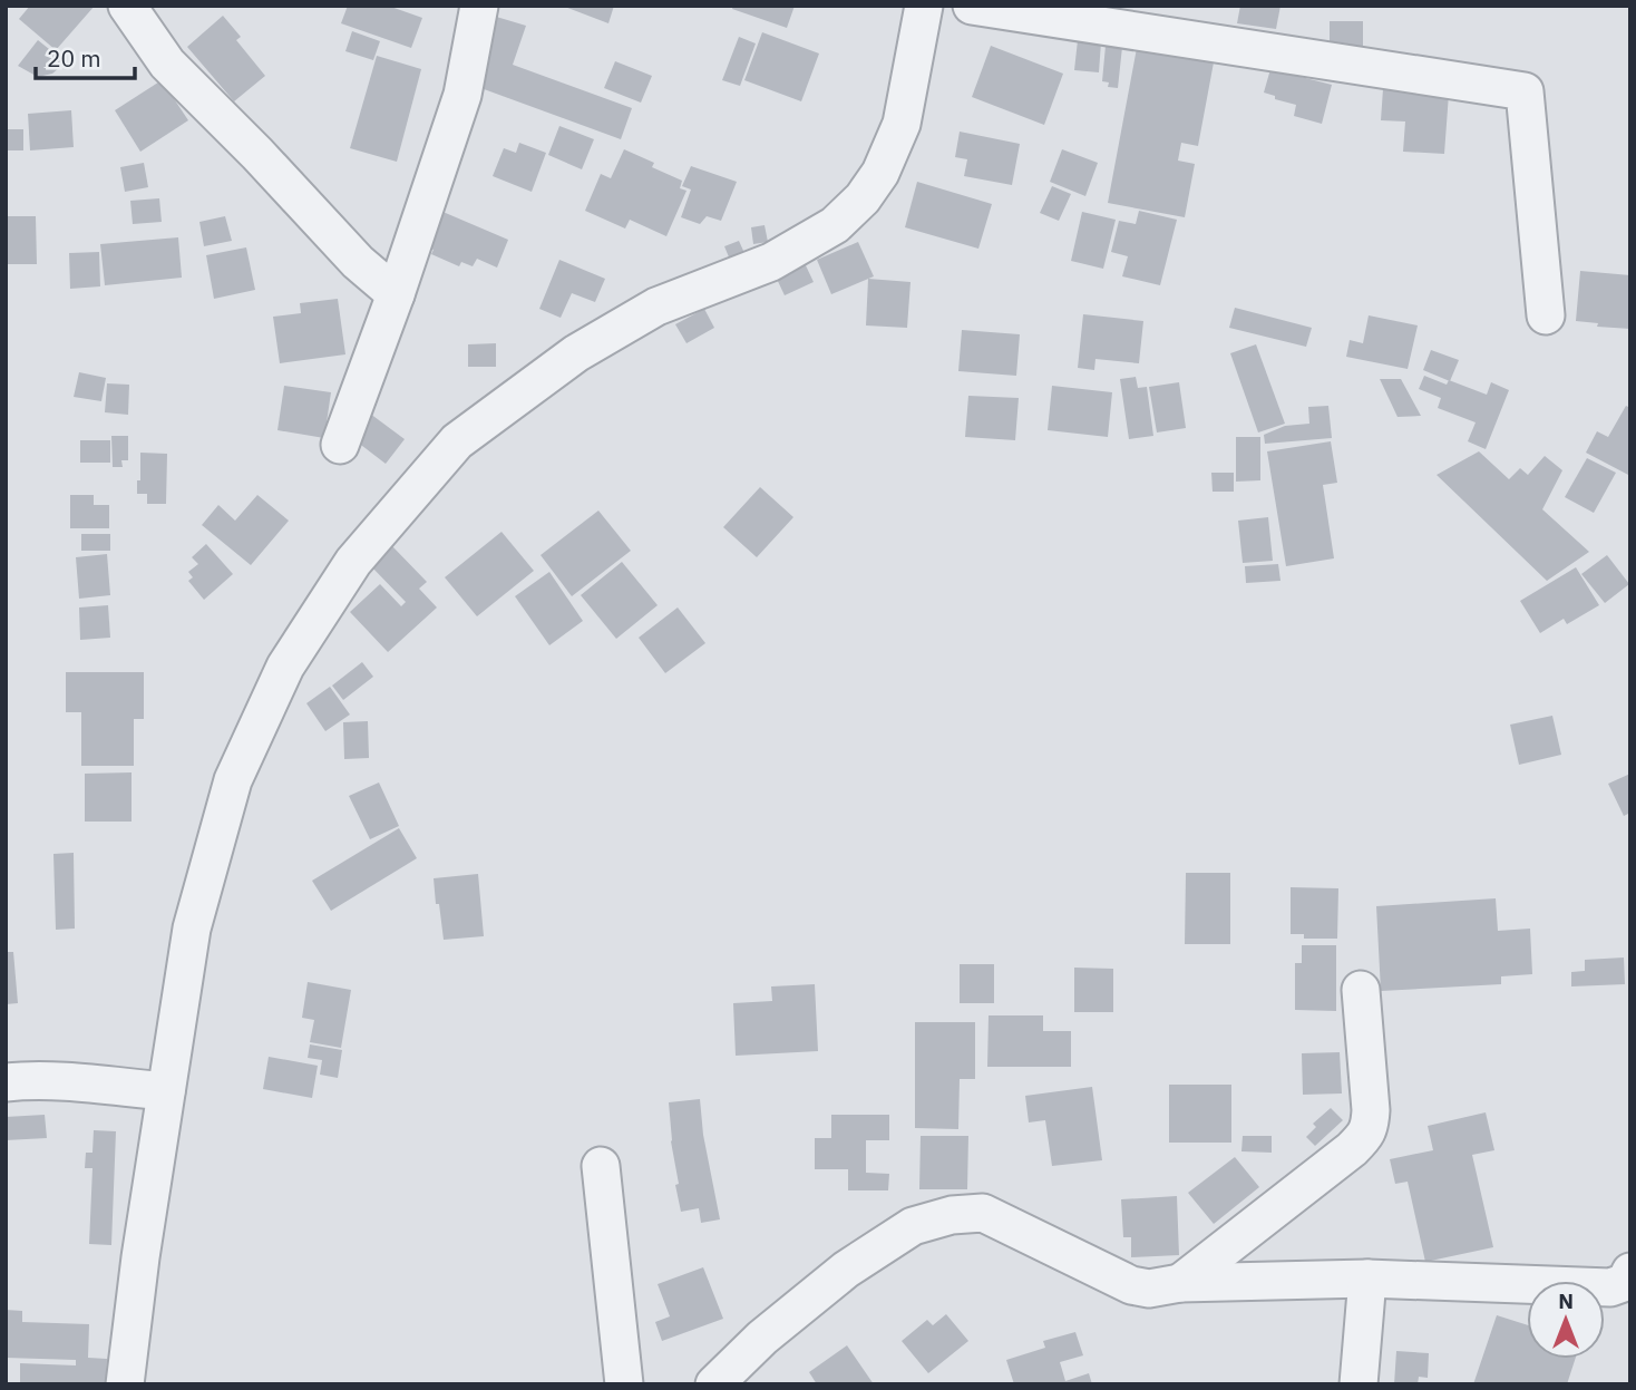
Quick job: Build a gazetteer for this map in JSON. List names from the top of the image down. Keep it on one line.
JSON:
{"scale_bar":"20 m","north":"top"}
